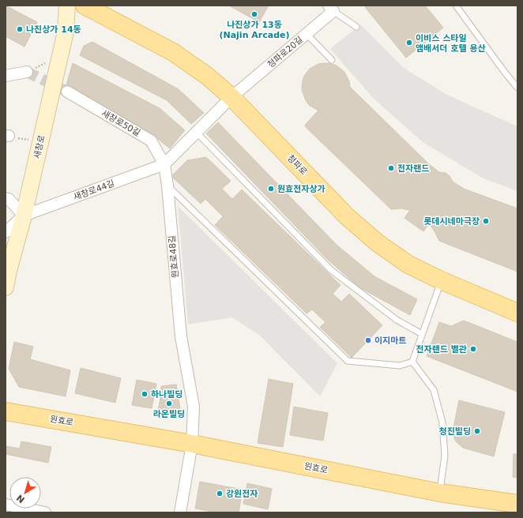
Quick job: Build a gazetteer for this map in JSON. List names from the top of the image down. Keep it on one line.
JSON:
{"streets":{"main road":["새창로","청파로","원효로"],"street":["청파로20길","새창로50길","새창로44길","원효로48길"]},"crossings":[["청파로20길","청파로"],["새창로50길","새창로44길"],["새창로50길","원효로48길"],["새창로","새창로44길"],["새창로44길","원효로48길"],["원효로48길","원효로"]],"places":["나진상가 13동 (Najin Arcade)","나진상가 14동","이비스 스타일 앰배서더 호텔 용산","전자랜드","원효전자상가","롯데시네마극장","이지마트","전자랜드 별관","하나빌딩","라온빌딩","청진빌딩","강원전자"],"north":"bottom left"}
